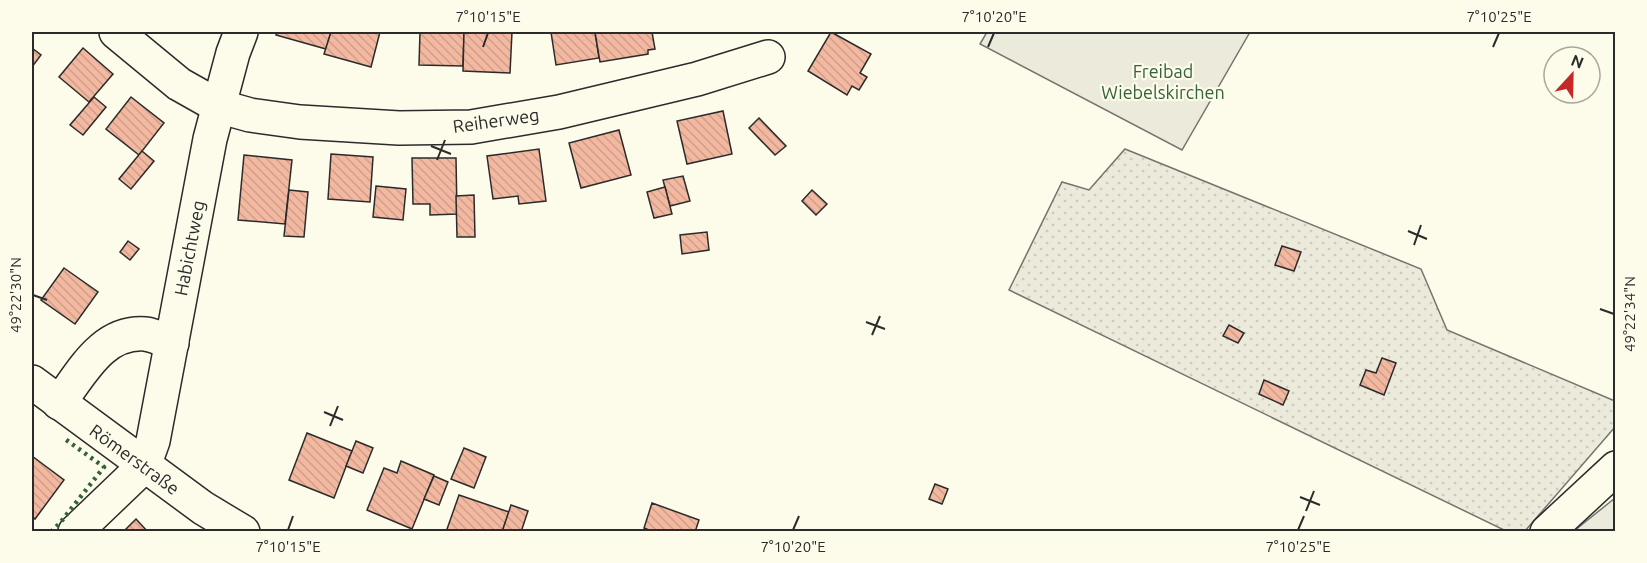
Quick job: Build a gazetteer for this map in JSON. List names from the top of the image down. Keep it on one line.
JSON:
{"streets":{"street":["Reiherweg","Habichtweg","Römerstraße"]},"crossings":[["Reiherweg","Habichtweg"],["Habichtweg","Römerstraße"]],"parks":["Freibad Wiebelskirchen"],"north":"top","coordinates":["7°10'15\"E","7°10'20\"E","7°10'25\"E","49°22'30\"N","49°22'34\"N"]}
